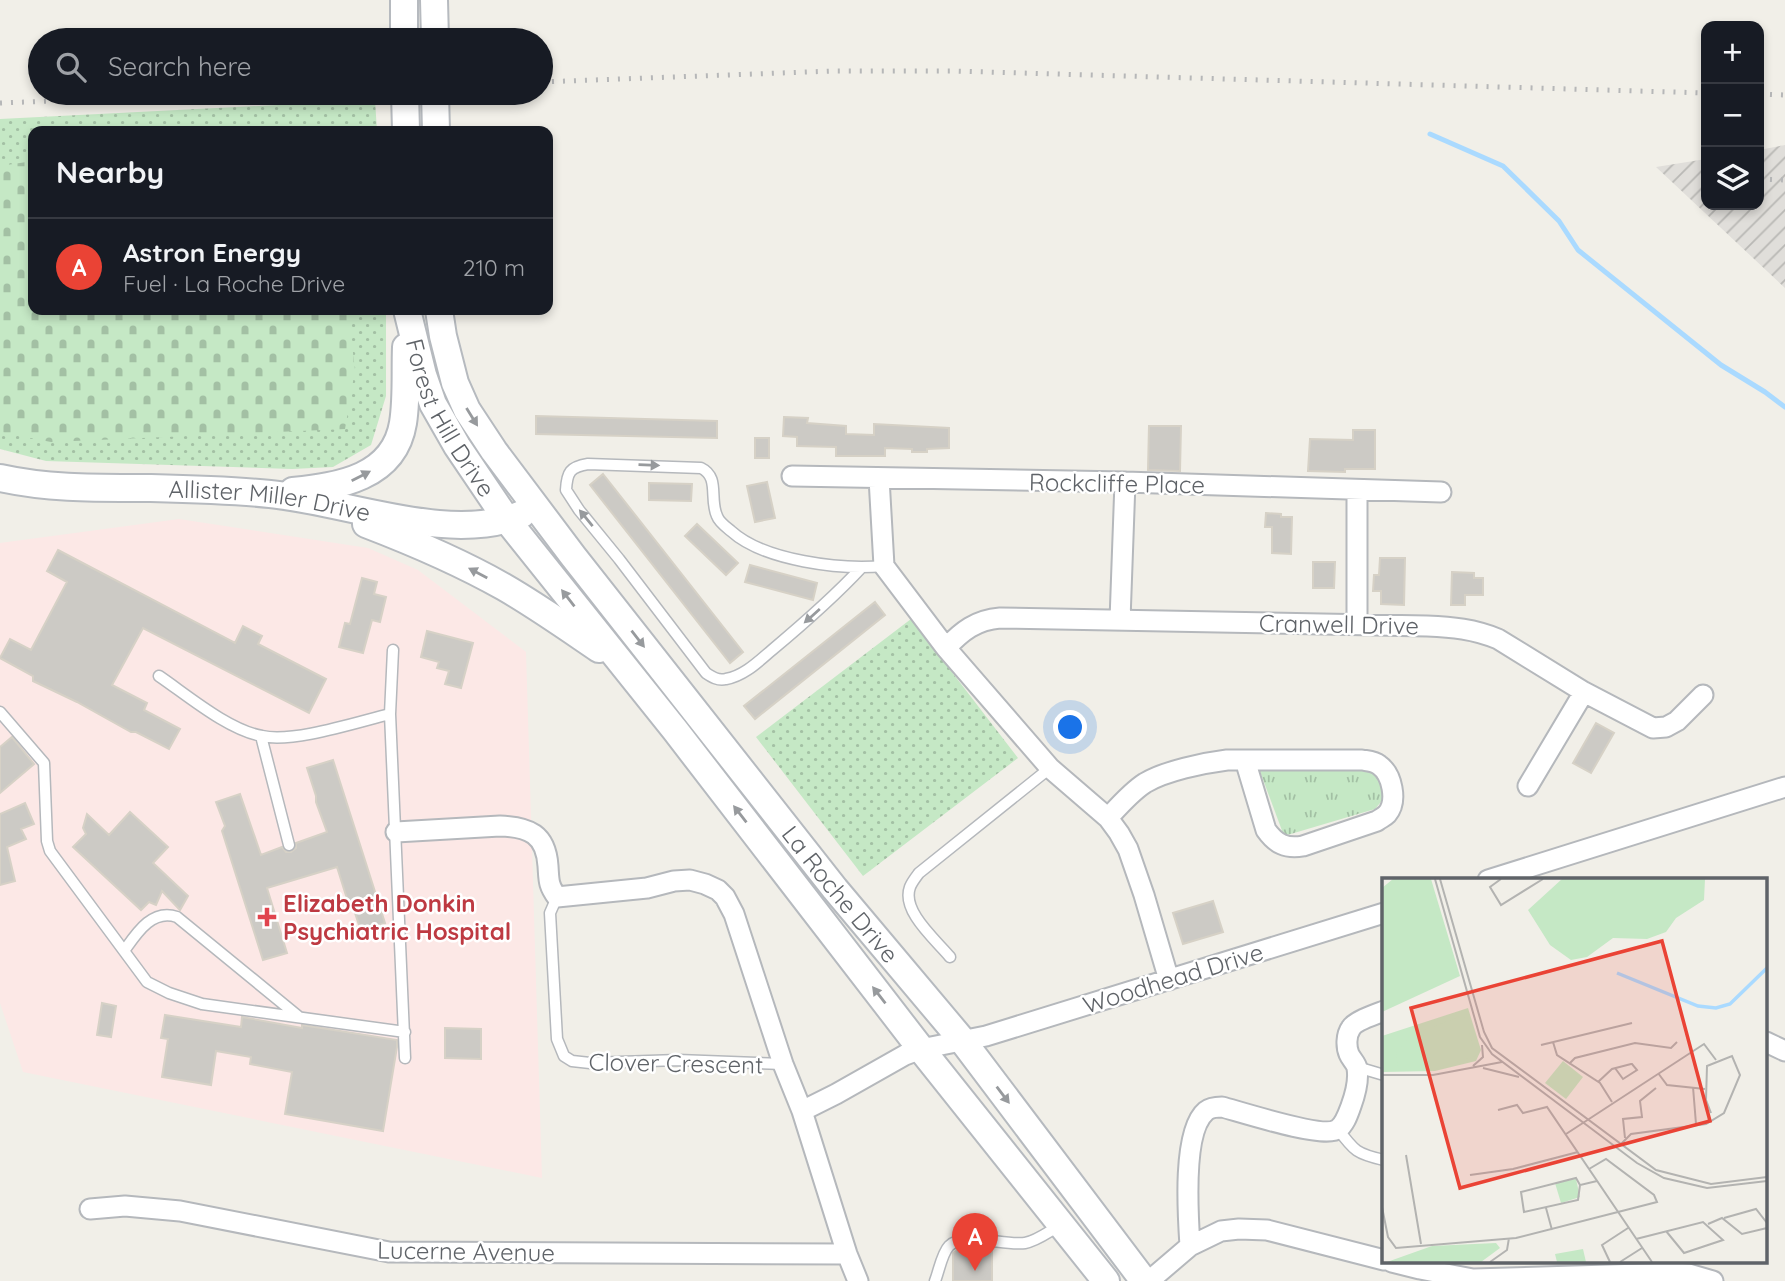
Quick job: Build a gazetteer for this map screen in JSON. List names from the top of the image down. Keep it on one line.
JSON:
{"streets":{"street":["Forest Hill Drive","Rockcliffe Place","Allister Miller Drive","Cranwell Drive","La Roche Drive","Woodhead Drive","Clover Crescent","Lucerne Avenue"]},"crossings":[["Forest Hill Drive","Allister Miller Drive"],["Forest Hill Drive","La Roche Drive"],["Allister Miller Drive","La Roche Drive"],["La Roche Drive","Woodhead Drive"]],"places":{"health":["Elizabeth Donkin Psychiatric Hospital"]},"page":{"map_buttons":["+","−"],"search":"Search here","heading":"Nearby","list":[{"mark":"A","name":"Astron Energy","note":"Fuel · La Roche Drive","value":"210 m"}],"pins":"A"}}
